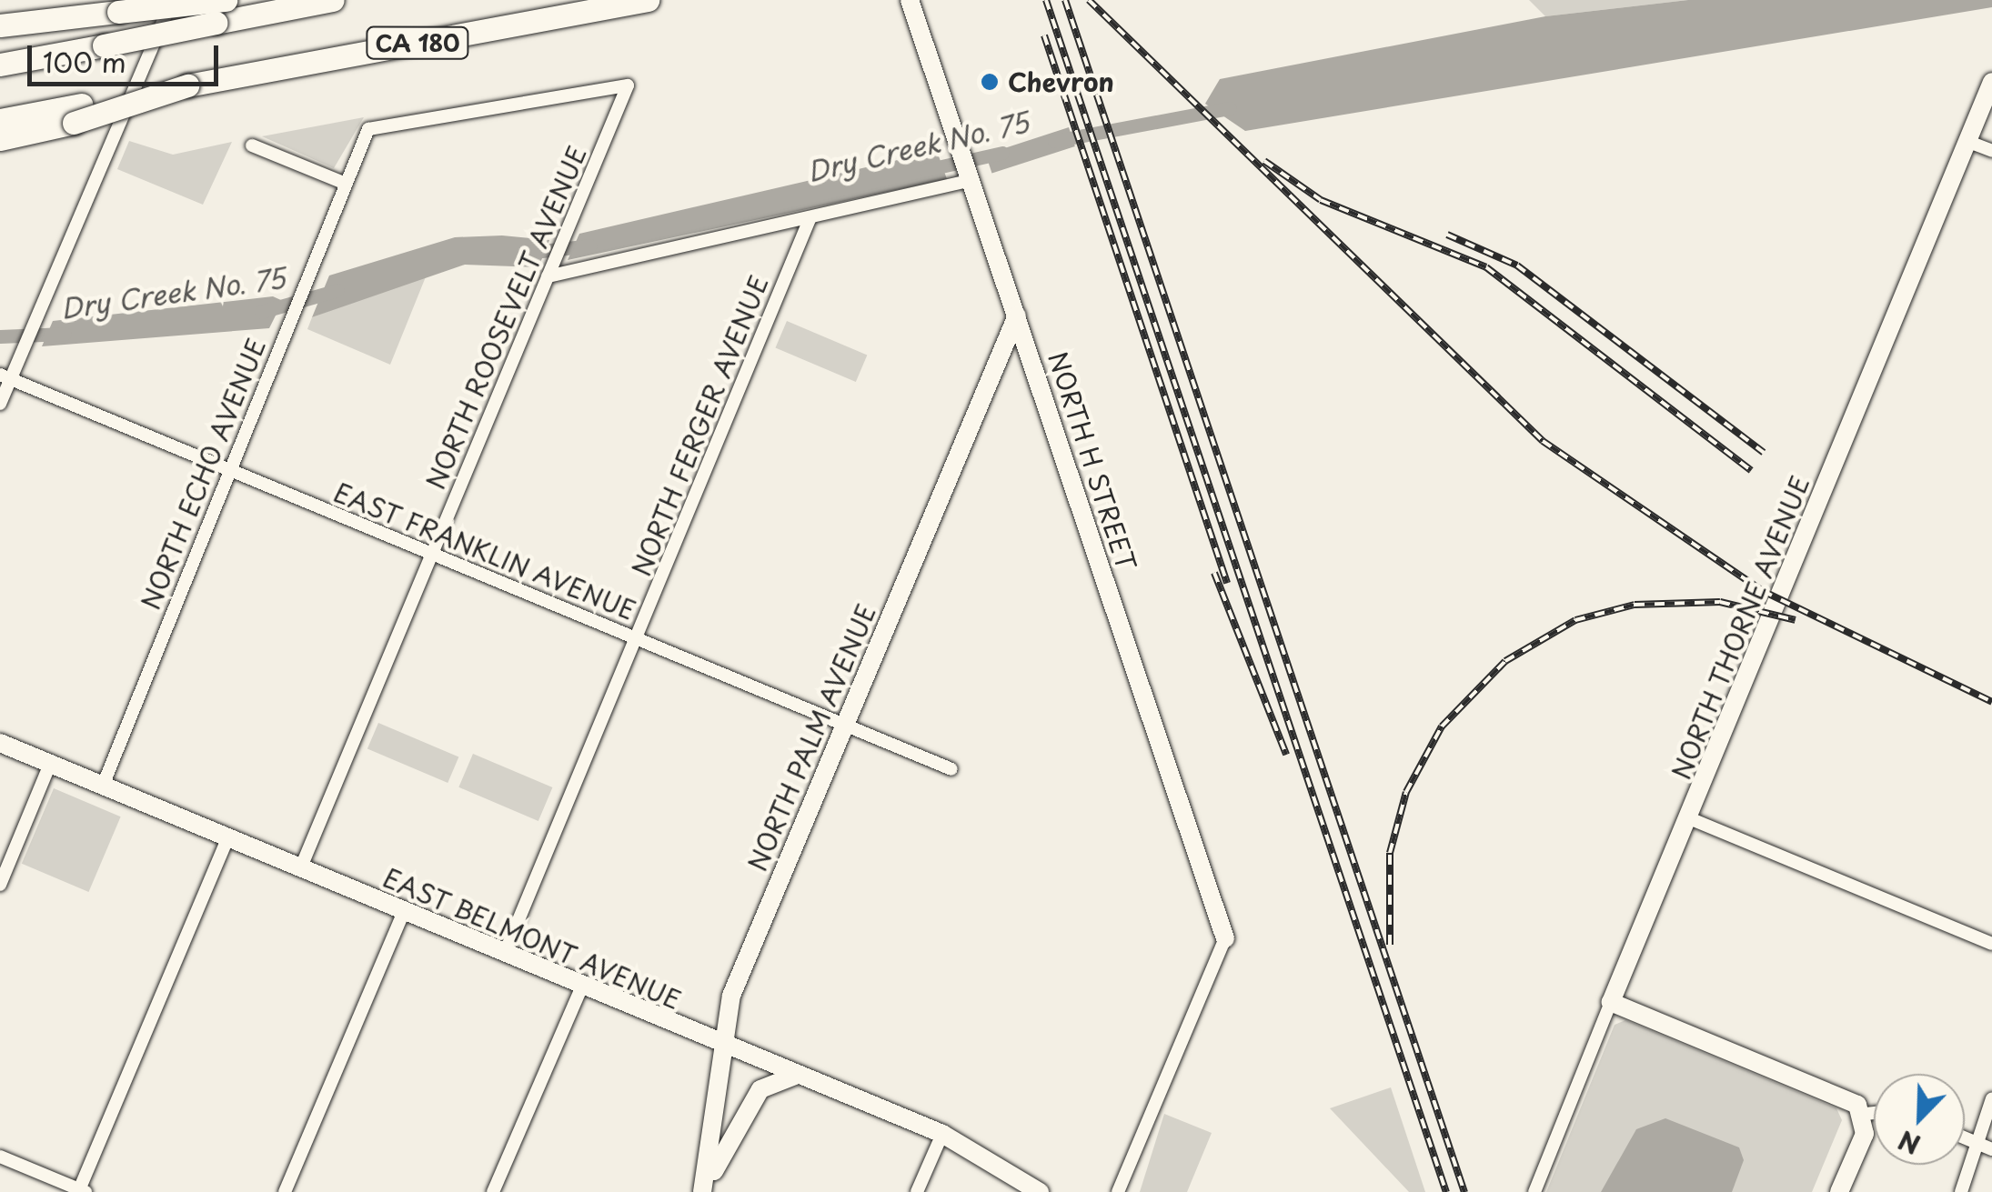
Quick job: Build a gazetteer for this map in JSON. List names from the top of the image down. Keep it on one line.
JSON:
{"streets":{"highway":["CA 180"],"main road":["NORTH H STREET","NORTH THORNE AVENUE","NORTH PALM AVENUE","EAST BELMONT AVENUE"],"street":["NORTH ROOSEVELT AVENUE","NORTH FERGER AVENUE","NORTH ECHO AVENUE","EAST FRANKLIN AVENUE"]},"crossings":[["NORTH ROOSEVELT AVENUE","NORTH ECHO AVENUE"],["NORTH ROOSEVELT AVENUE","EAST FRANKLIN AVENUE"],["NORTH ROOSEVELT AVENUE","EAST BELMONT AVENUE"],["NORTH FERGER AVENUE","EAST FRANKLIN AVENUE"],["NORTH FERGER AVENUE","EAST BELMONT AVENUE"],["NORTH H STREET","NORTH PALM AVENUE"],["NORTH ECHO AVENUE","EAST FRANKLIN AVENUE"],["NORTH ECHO AVENUE","EAST BELMONT AVENUE"],["EAST FRANKLIN AVENUE","NORTH PALM AVENUE"],["NORTH PALM AVENUE","EAST BELMONT AVENUE"]],"water":["Dry Creek No. 75"],"places":["Chevron"],"scale_bar":"100 m","north":"bottom left"}
